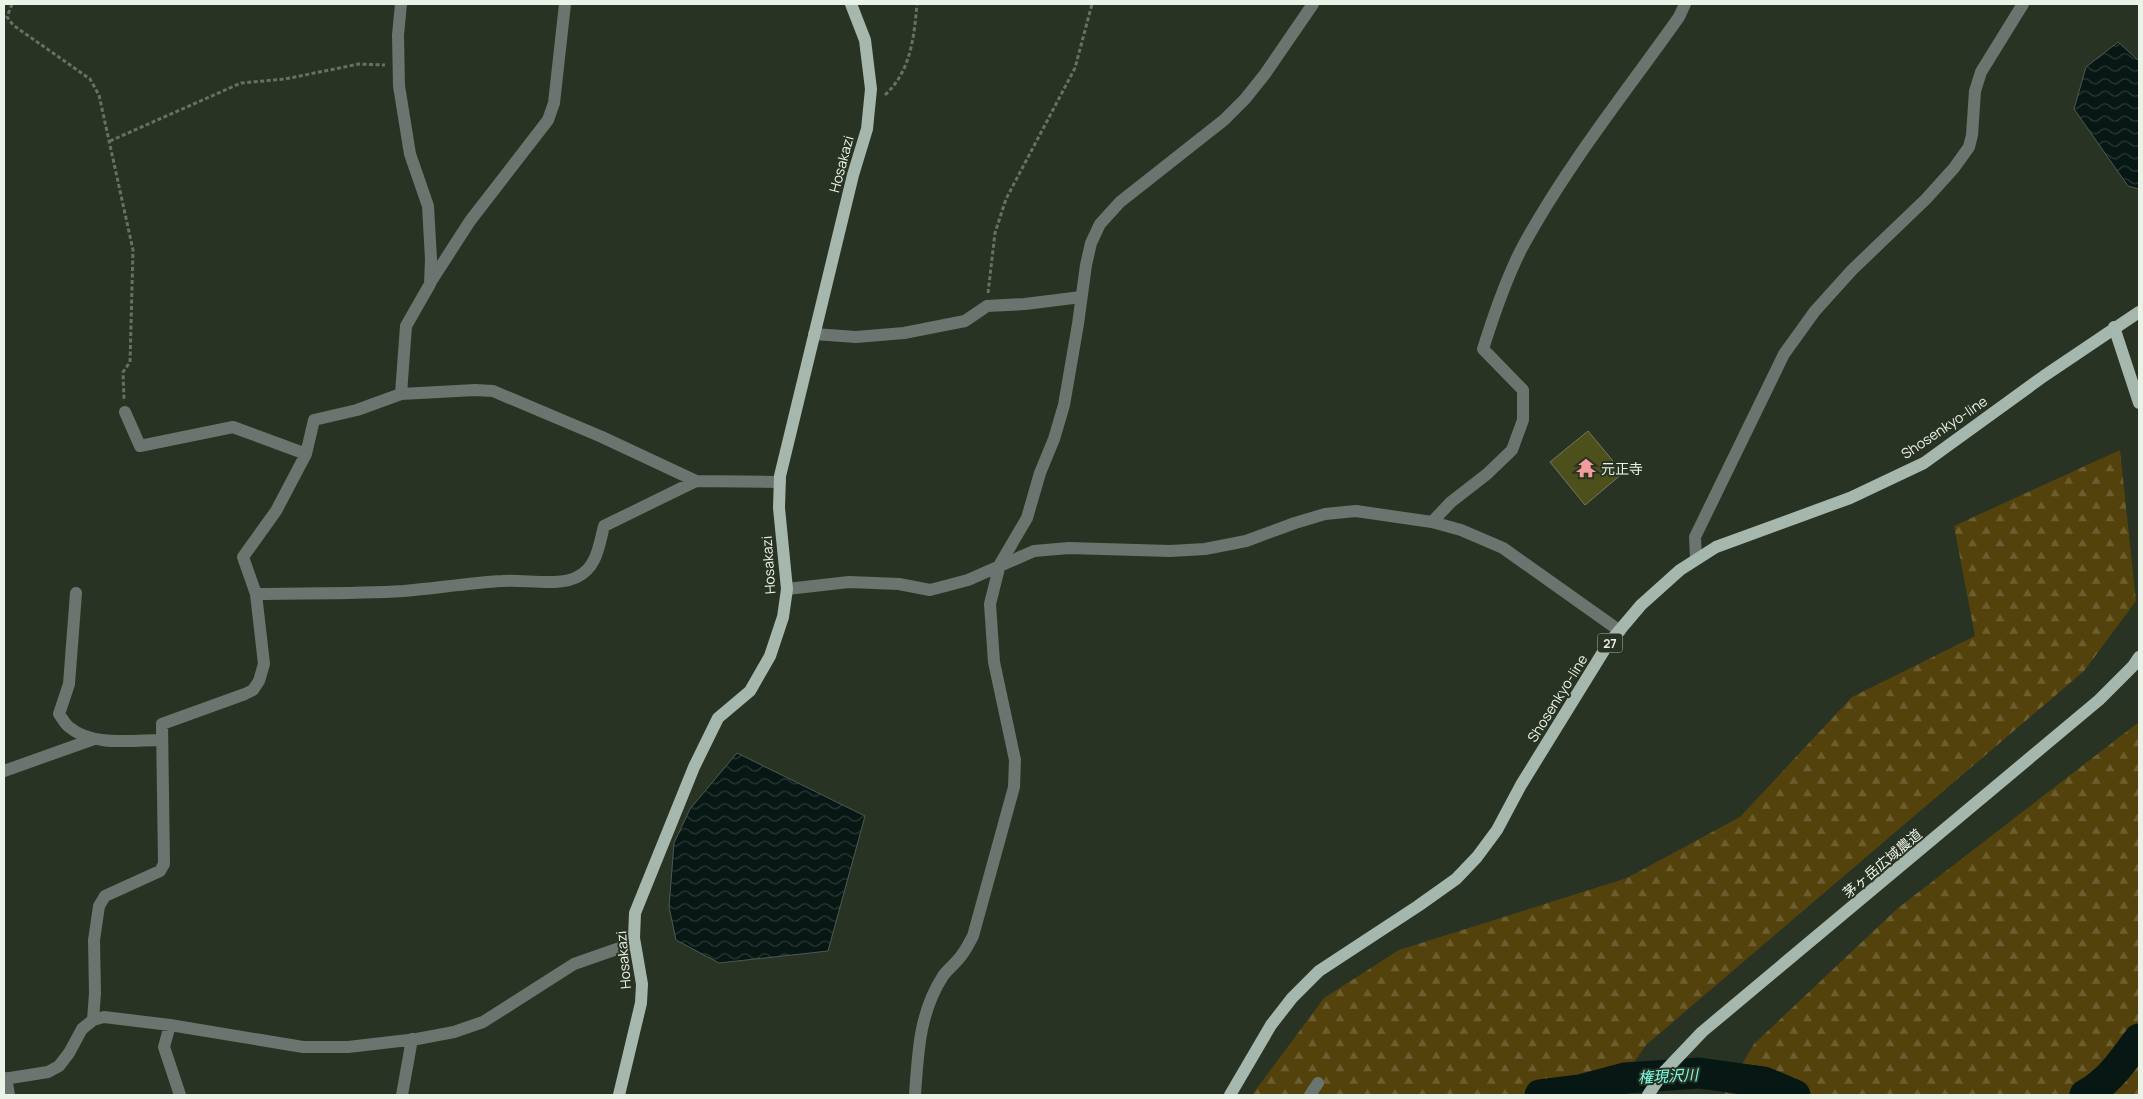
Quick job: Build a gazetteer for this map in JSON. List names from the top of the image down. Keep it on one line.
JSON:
{"streets":{"main road":["Hosakazi","Shosenkyo-line","27","茅ヶ岳広域農道"]},"water":["権現沢川"],"places":{"temple":["元正寺"]}}
